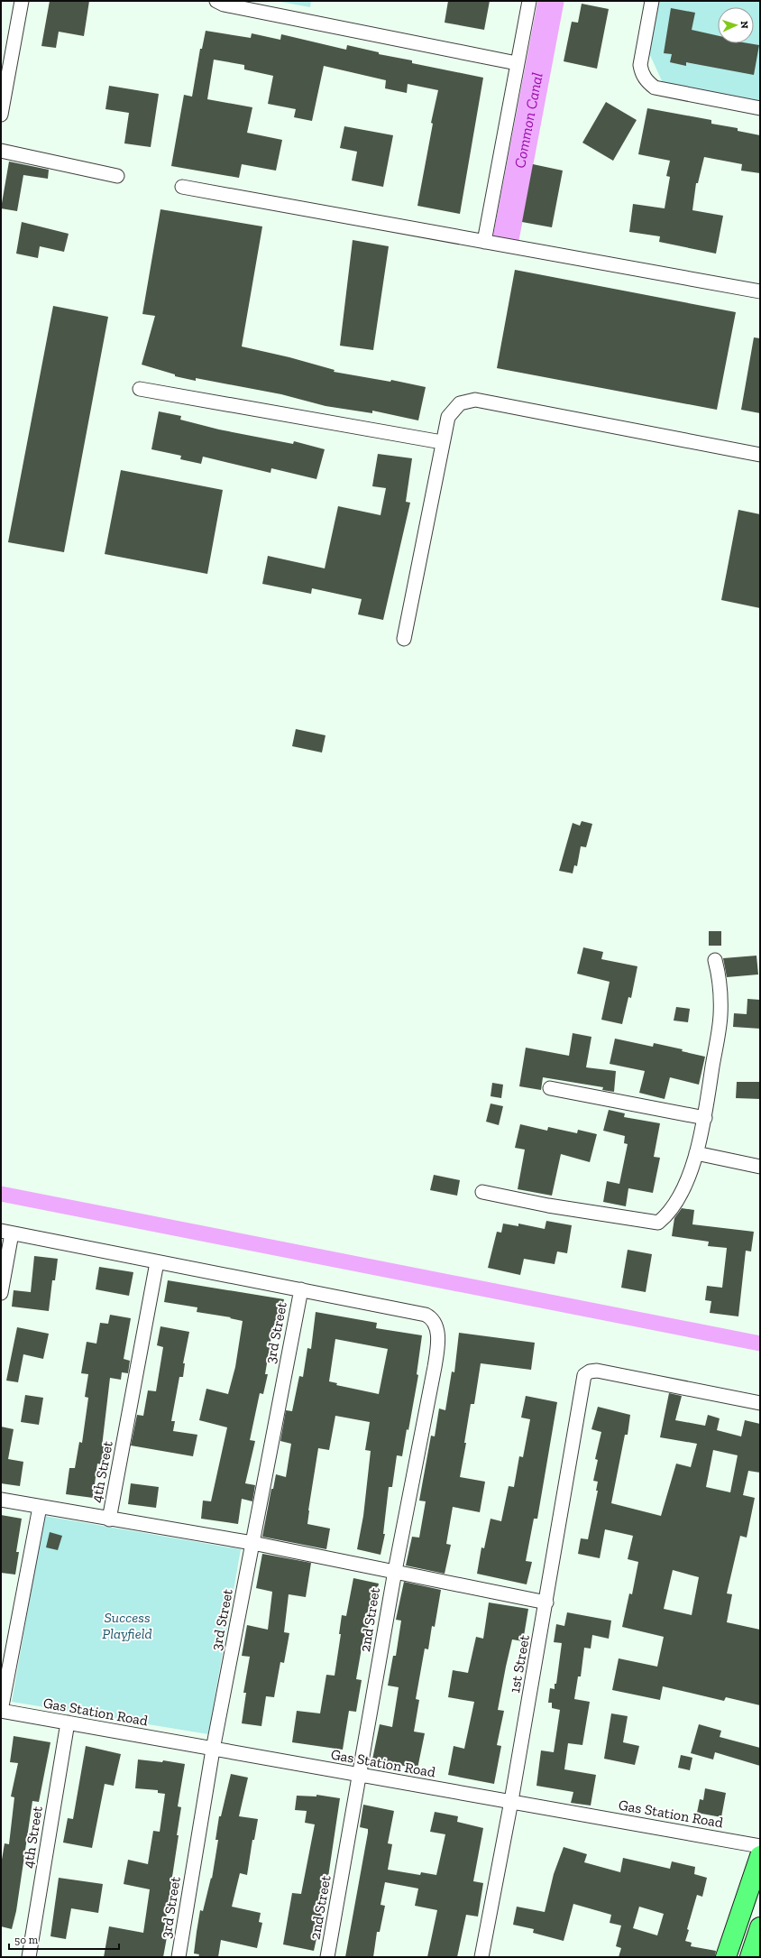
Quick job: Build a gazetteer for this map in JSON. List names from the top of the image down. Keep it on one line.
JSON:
{"streets":{"street":["3rd Street","4th Street","2nd Street","1st Street","Gas Station Road"]},"crossings":[["3rd Street","2nd Street"],["3rd Street","Gas Station Road"],["4th Street","Gas Station Road"],["2nd Street","Gas Station Road"],["1st Street","Gas Station Road"]],"water":["Common Canal"],"parks":["Success Playfield"],"scale_bar":"50 m","north":"right"}
